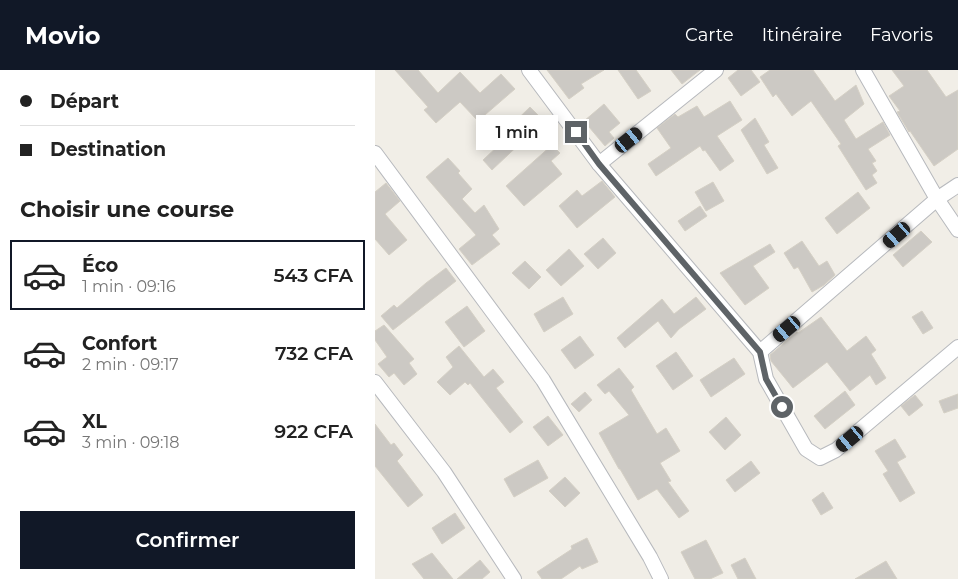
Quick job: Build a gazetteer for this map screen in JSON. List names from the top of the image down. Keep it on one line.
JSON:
{"page":{"header":"Movio","nav":["Carte","Itinéraire","Favoris"],"banner":["Départ","Destination"],"bubble":"1 min","heading":"Choisir une course","list":[{"name":"Éco","note":"1 min · 09:16","value":"543 CFA"},{"name":"Confort","note":"2 min · 09:17","value":"732 CFA"},{"name":"XL","note":"3 min · 09:18","value":"922 CFA"}],"buttons":"Confirmer"}}
